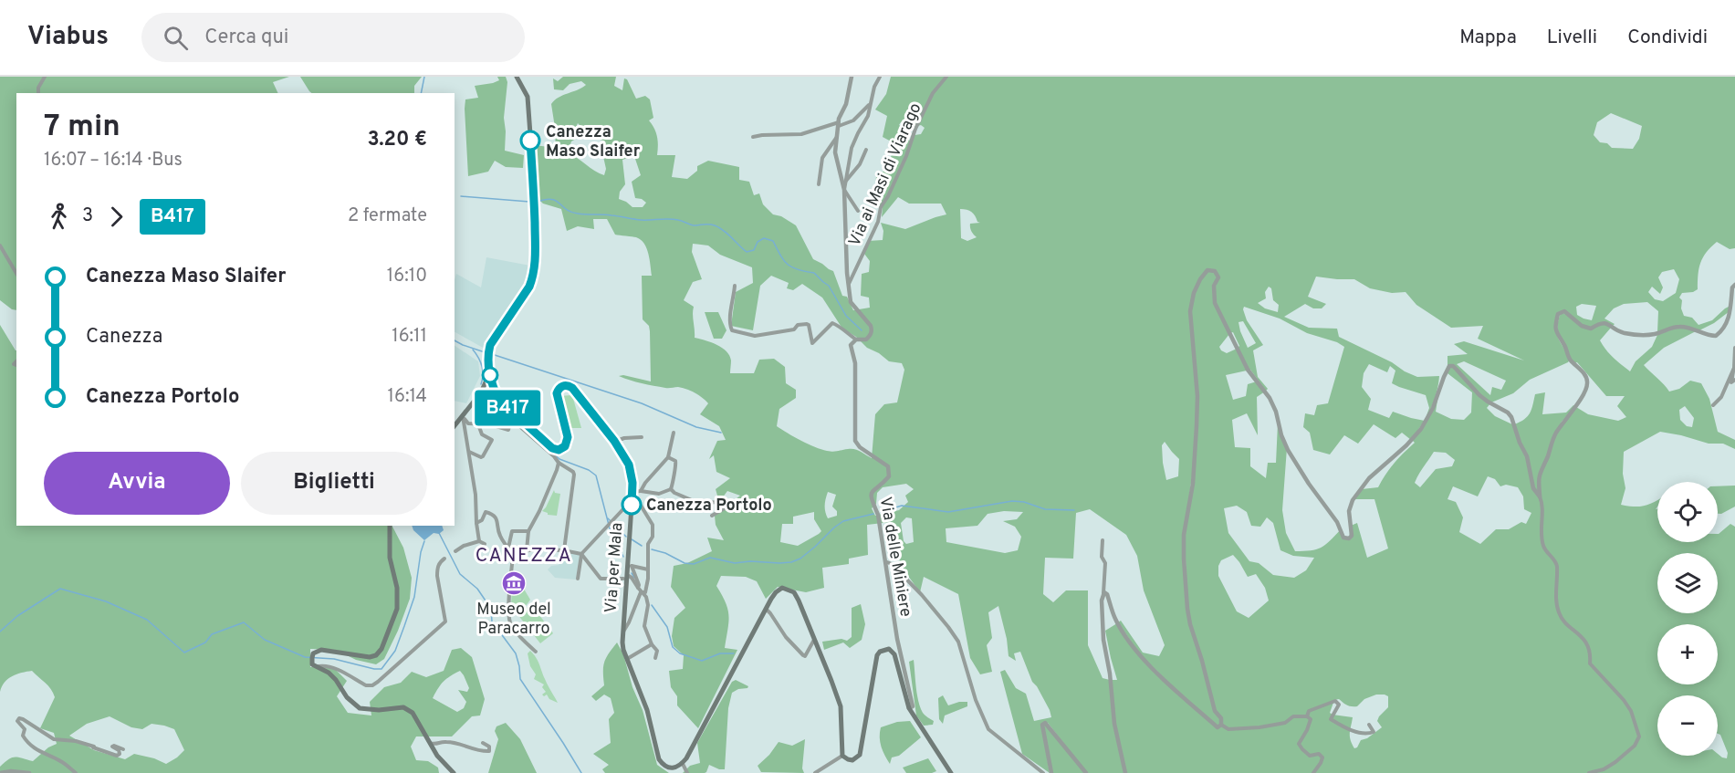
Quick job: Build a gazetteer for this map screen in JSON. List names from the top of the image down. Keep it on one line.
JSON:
{"streets":{"main road":["Via per Mala"],"street":["Via ai Masi di Viarago","Via delle Miniere"]},"districts":["CANEZZA"],"places":{"other":["Canezza Maso Slaifer","Canezza Portolo"],"museum":["Museo del Paracarro"]},"lines":["bus line B417"],"page":{"header":"Viabus","search":"Cerca qui","nav":["Mappa","Livelli","Condividi"],"on_map":"B417","heading":["7 min","16:07 – 16:14 · Bus","3.20 €"],"legs":["3","B417","2 fermate"],"list":[{"name":"Canezza Maso Slaifer","value":"16:10"},{"name":"Canezza","value":"16:11"},{"name":"Canezza Portolo","value":"16:14"}],"buttons":["Avvia","Biglietti"],"map_buttons":["+","−"]}}
